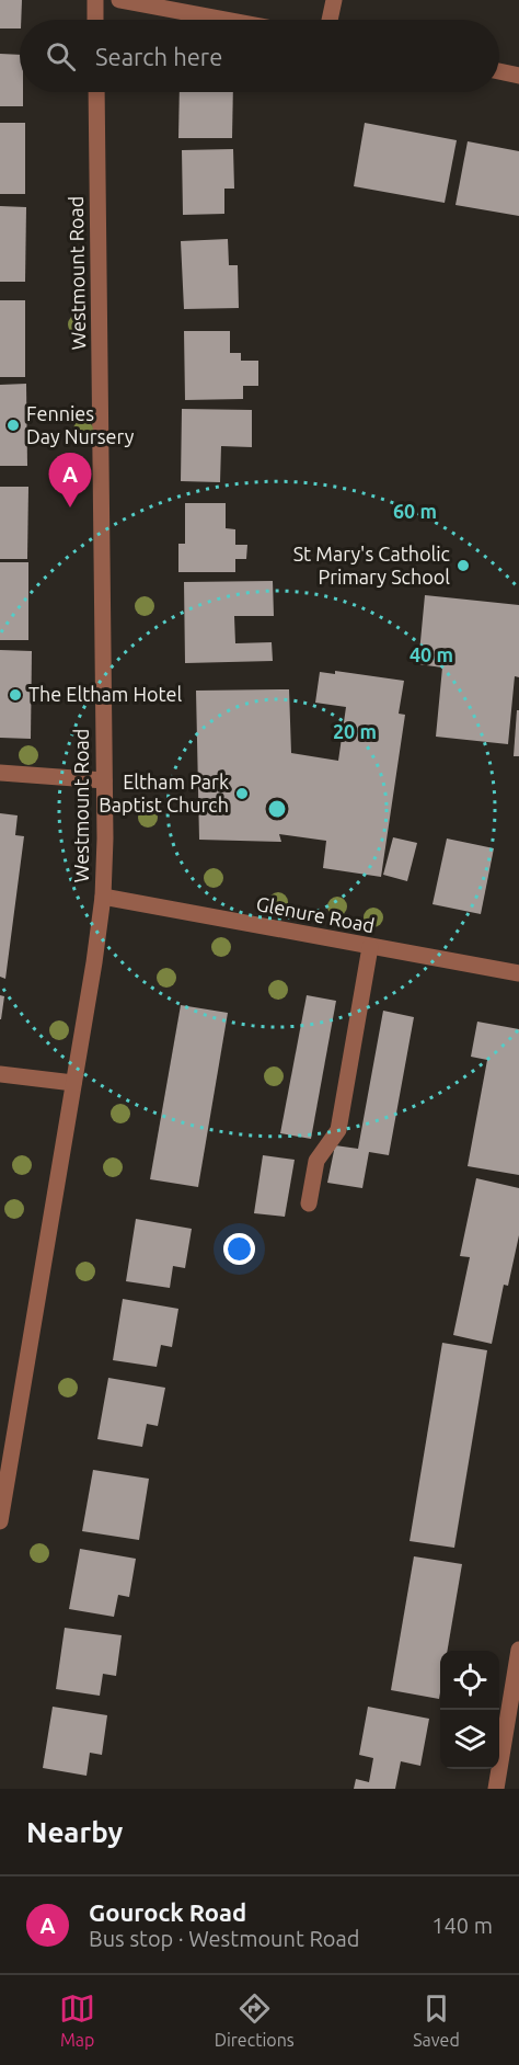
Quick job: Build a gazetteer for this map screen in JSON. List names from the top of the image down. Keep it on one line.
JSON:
{"streets":{"street":["Westmount Road","Glenure Road"]},"crossings":[["Westmount Road","Glenure Road"]],"places":["Fennies Day Nursery","St Mary's Catholic Primary School","The Eltham Hotel","Eltham Park Baptist Church"],"page":{"search":"Search here","pins":"A","heading":"Nearby","list":[{"mark":"A","name":"Gourock Road","note":"Bus stop · Westmount Road","value":"140 m"}],"nav":["Map","Directions","Saved"]},"rings":["60 m","40 m","20 m"]}
